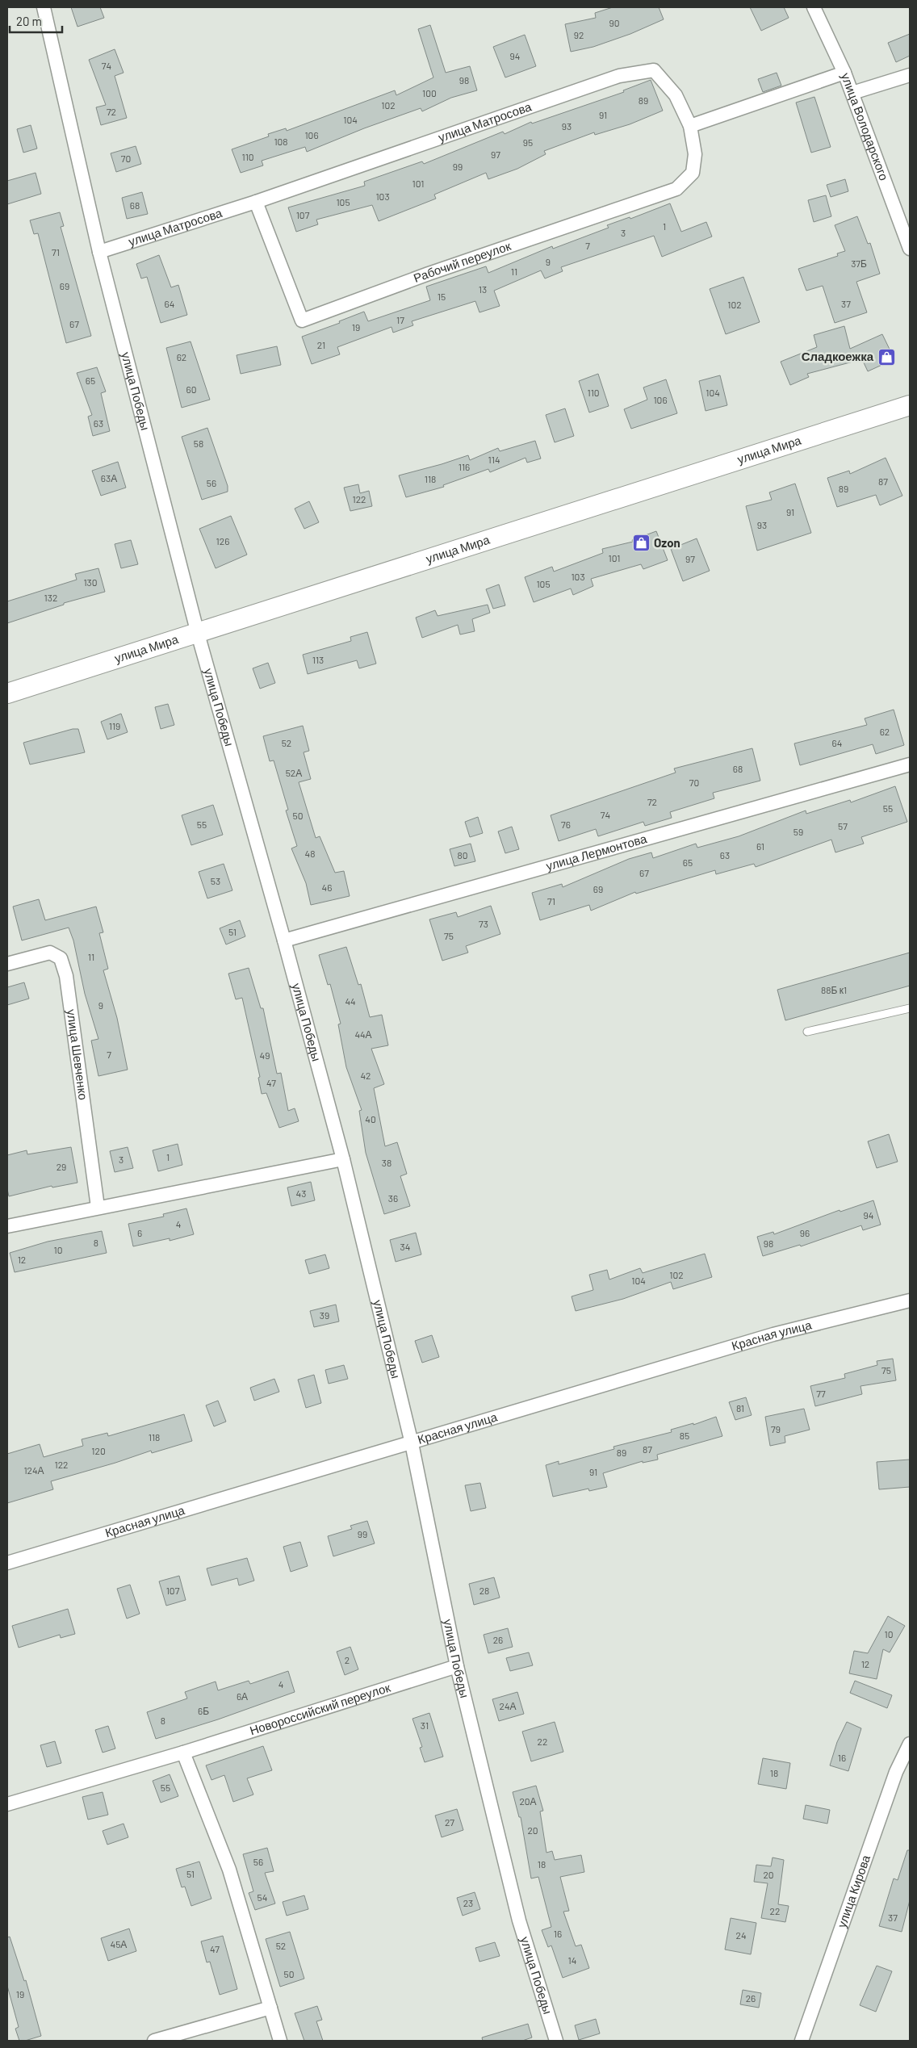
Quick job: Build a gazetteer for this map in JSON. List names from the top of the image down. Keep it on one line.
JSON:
{"streets":{"main road":["улица Мира"],"street":["улица Матросова","улица Володарского","Рабочий переулок","улица Победы","улица Лермонтова","улица Шевченко","Красная улица","Новороссийский переулок","улица Кирова"]},"crossings":[["улица Матросова","Рабочий переулок"],["улица Матросова","улица Победы"],["улица Победы","улица Мира"],["улица Победы","улица Лермонтова"],["улица Победы","Красная улица"],["улица Победы","Новороссийский переулок"]],"places":{"shop":["Сладкоежка","Ozon"]},"house_numbers":["90","92","94","74","98","100","89","102","72","91","104","93","106","108","95","97","110","70","99","101","103","105","68","107","1","3","7","71","9","37Б","11","69","13","15","64","37","102","17","67","19","21","62","65","60","110","104","106","63","58","114","116","63А","118","87","56","89","122","91","93","126","101","97","103","130","105","132","113","119","62","52","64","68","52А","70","72","55","74","50","55","76","57","59","61","48","80","63","65","67","53","46","69","71","73","51","75","11","88Б к1","44","9","44А","7","49","42","47","40","1","3","38","29","43","36","94","4","6","96","8","98","34","10","12","102","104","39","75","77","81","79","85","118","87","120","89","122","124А","91","99","107","28","10","26","2","12","4","6А","24А","6Б","8","31","22","16","18","55","20А","27","20","56","18","51","20","54","23","22","37","16","24","45А","52","47","14","50","19","26"],"scale_bar":"20 m"}
